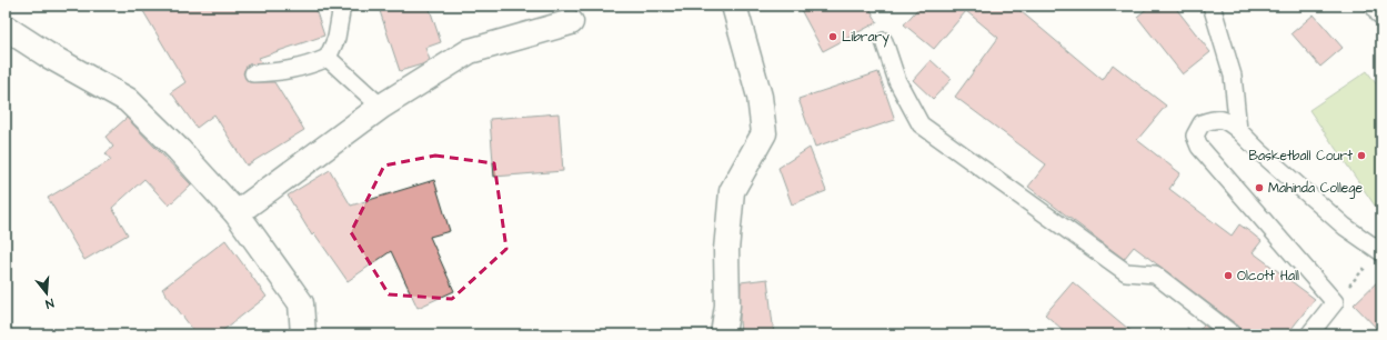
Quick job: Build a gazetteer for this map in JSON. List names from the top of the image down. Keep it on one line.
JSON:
{"places":["Library","Basketball Court","Mahinda College","Olcott Hall"],"north":"bottom"}
